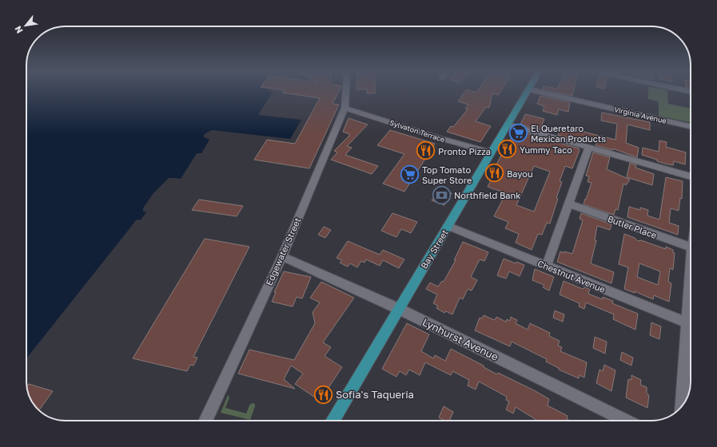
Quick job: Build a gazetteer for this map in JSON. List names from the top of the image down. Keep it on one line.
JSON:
{"streets":{"main road":["Bay Street"],"street":["Virginia Avenue","Sylvaton Terrace","Butler Place","Edgewater Street","Chestnut Avenue","Lynhurst Avenue"]},"crossings":[["Sylvaton Terrace","Bay Street"],["Sylvaton Terrace","Edgewater Street"],["Bay Street","Chestnut Avenue"],["Bay Street","Lynhurst Avenue"],["Edgewater Street","Lynhurst Avenue"]],"places":{"supermarket":["El Queretaro Mexican Products","Top Tomato Super Store"],"restaurant":["Yummy Taco","Pronto Pizza","Bayou","Sofia's Taqueria"],"bank":["Northfield Bank"]},"north":"bottom left"}
